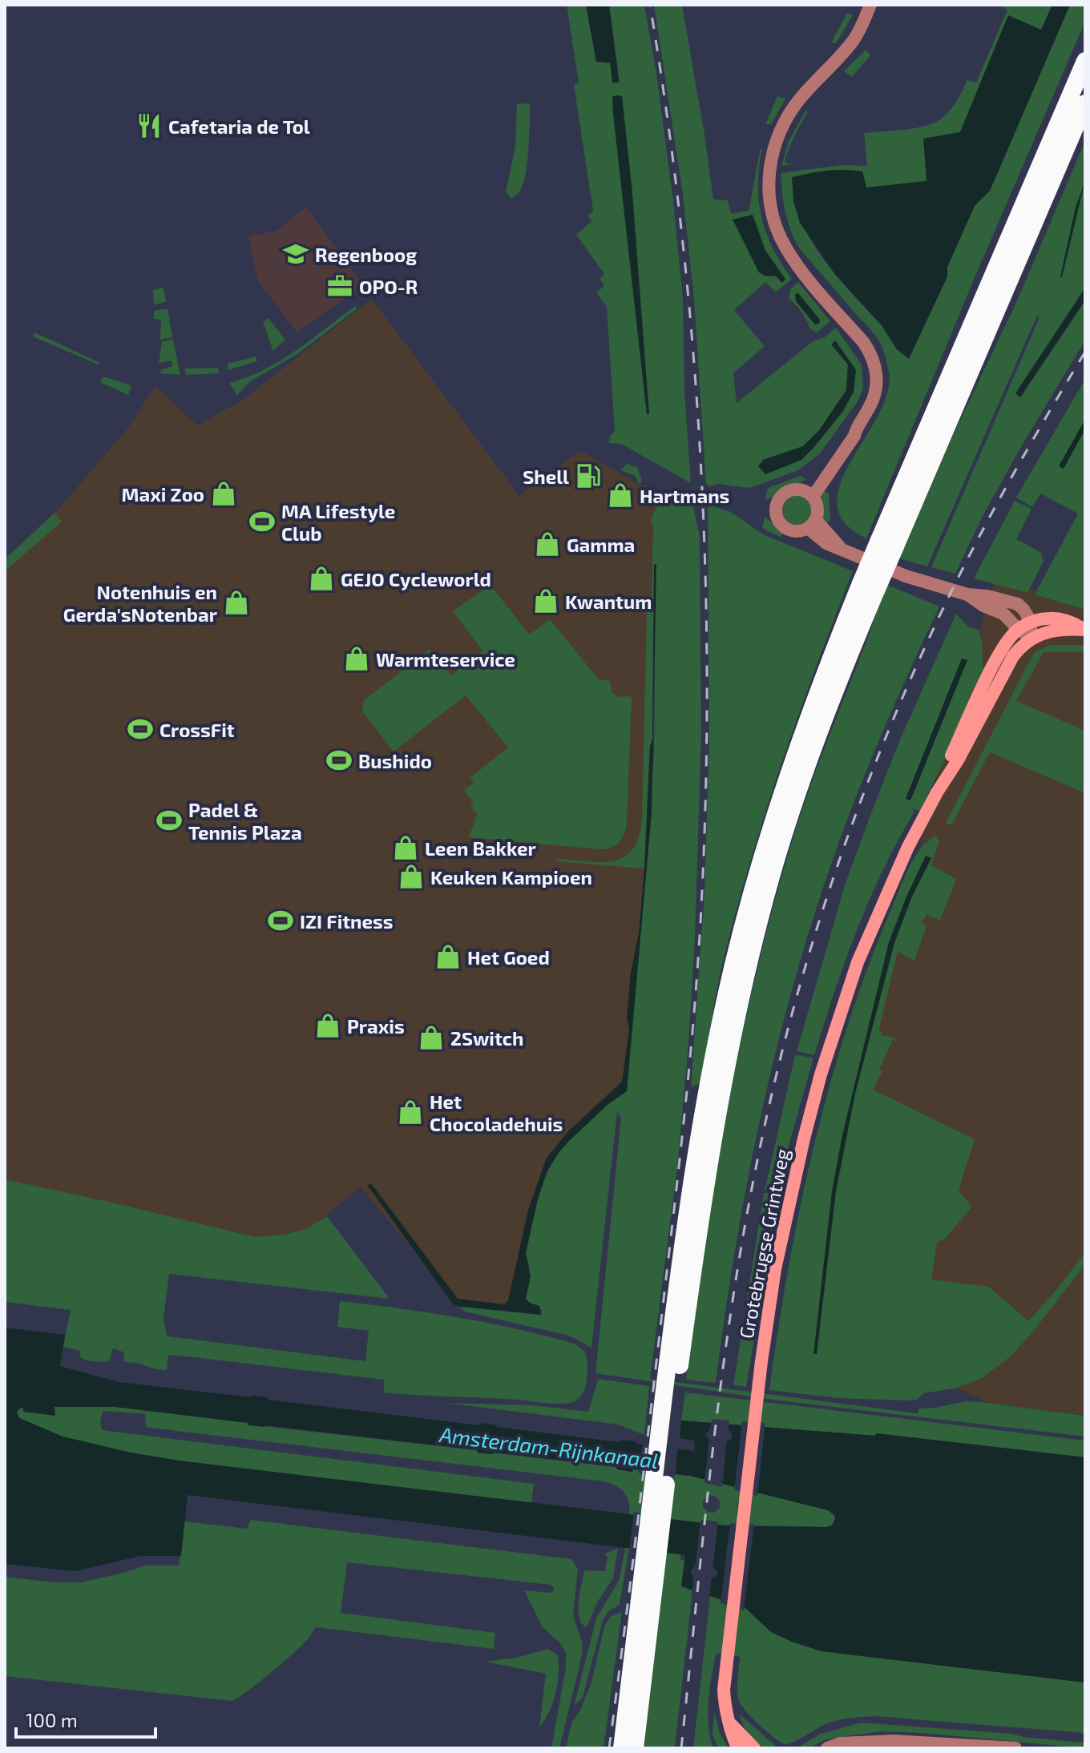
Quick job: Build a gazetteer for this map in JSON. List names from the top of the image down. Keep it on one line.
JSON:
{"streets":{"main road":["Grotebrugse Grintweg"]},"water":["Amsterdam-Rijnkanaal"],"places":{"restaurant":["Cafetaria de Tol"],"school or university":["Regenboog"],"office":["OPO-R"],"fuel station":["Shell"],"shop":["Maxi Zoo","Hartmans","Gamma","GEJO Cycleworld","Kwantum","Notenhuis en Gerda'sNotenbar","Warmteservice","Leen Bakker","Keuken Kampioen","Het Goed","Praxis","2Switch","Het Chocoladehuis"],"sports":["MA Lifestyle Club","CrossFit","Bushido","Padel & Tennis Plaza","IZI Fitness"]},"scale_bar":"100 m"}
